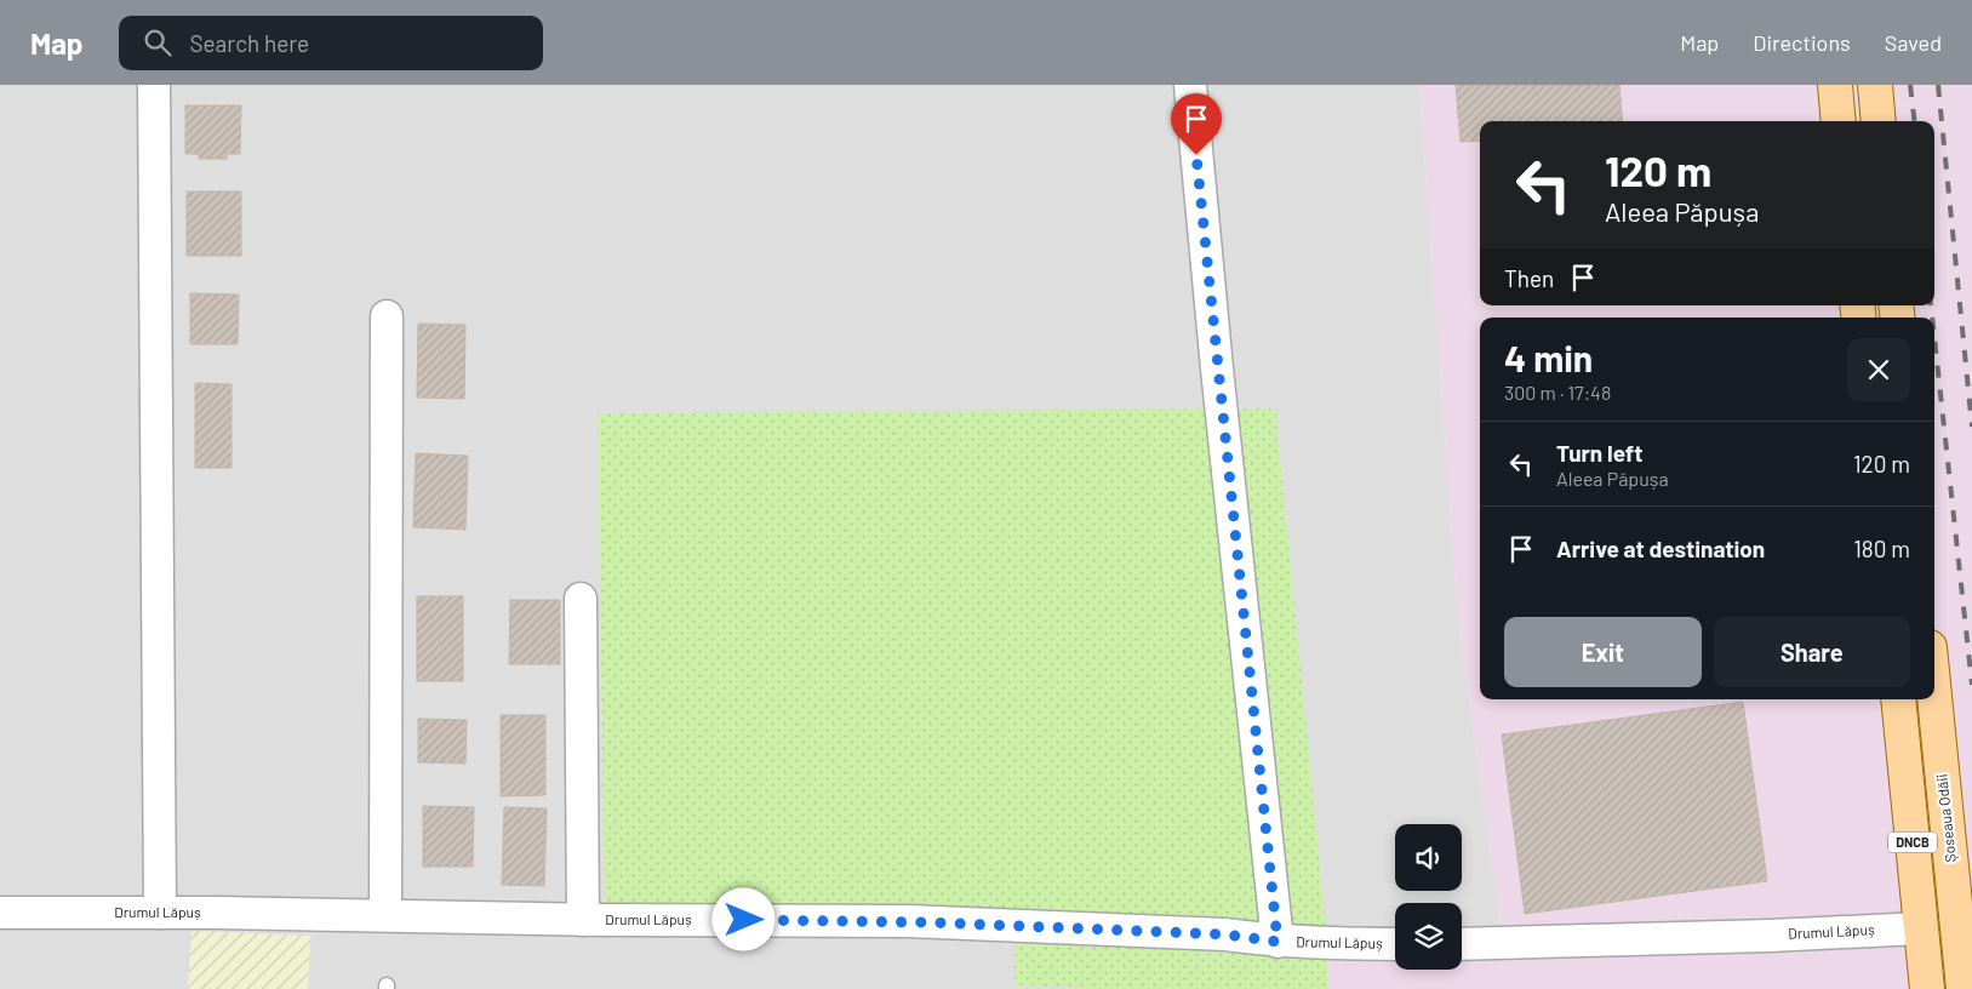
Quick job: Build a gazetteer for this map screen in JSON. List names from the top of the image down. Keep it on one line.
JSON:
{"streets":{"main road":["Șoseaua Odăii","DNCB"],"street":["Drumul Lăpuș"]},"crossings":[["DNCB","Drumul Lăpuș"]],"page":{"header":"Map","search":"Search here","nav":["Map","Directions","Saved"],"turn":["120 m","Aleea Păpușa"],"then":"Then","heading":["4 min","300 m · 17:48"],"list":[{"name":"Turn left","note":"Aleea Păpușa","value":"120 m"},{"name":"Arrive at destination","value":"180 m"}],"buttons":["Exit","Share"]}}
